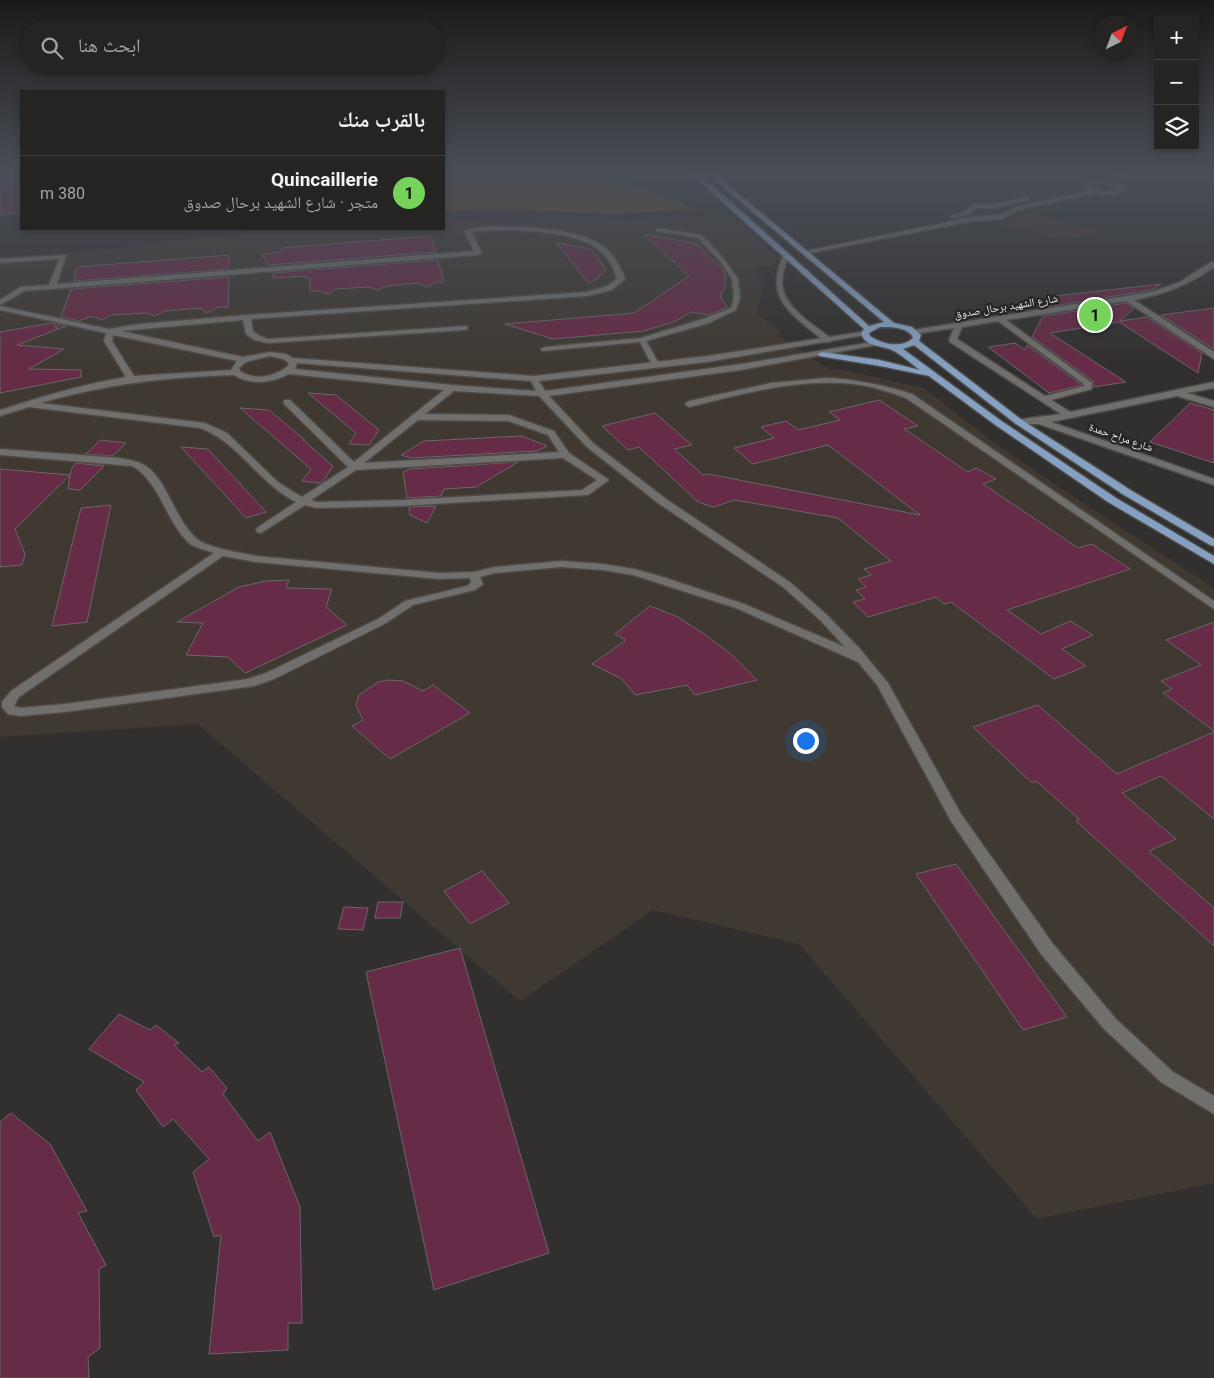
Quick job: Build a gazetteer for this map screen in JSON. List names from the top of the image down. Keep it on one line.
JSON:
{"streets":{"street":["شارع الشهيد برحال صدوق","شارع مراح حمدة"]},"north":"top right","page":{"map_buttons":["+","−"],"search":"ابحث هنا","heading":"بالقرب منك","list":[{"mark":"1","name":"Quincaillerie","note":"متجر · شارع الشهيد برحال صدوق","value":"380 m"}],"pins":"1"}}
